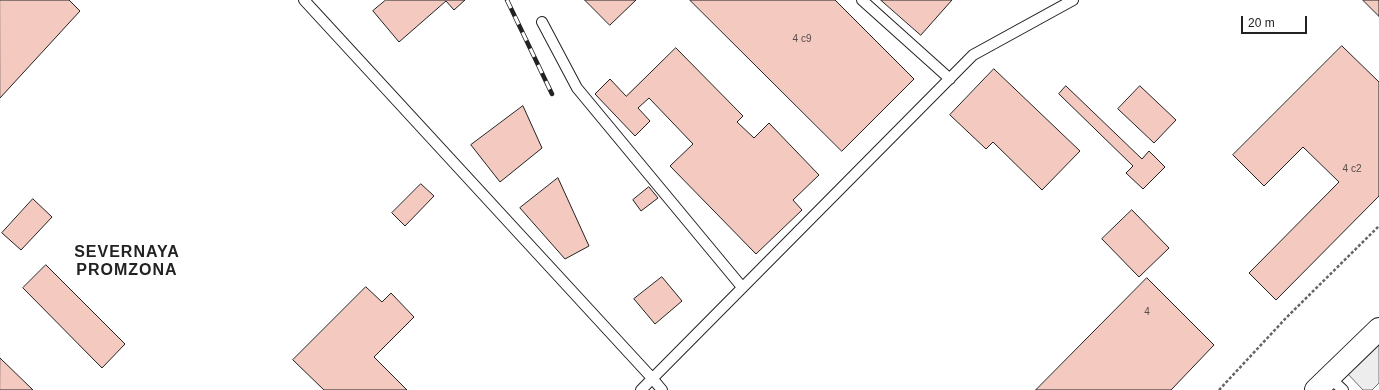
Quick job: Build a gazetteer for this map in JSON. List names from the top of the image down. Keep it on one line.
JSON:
{"districts":["SEVERNAYA PROMZONA"],"house_numbers":["4 с9","4 с2","4"],"scale_bar":"20 m"}
